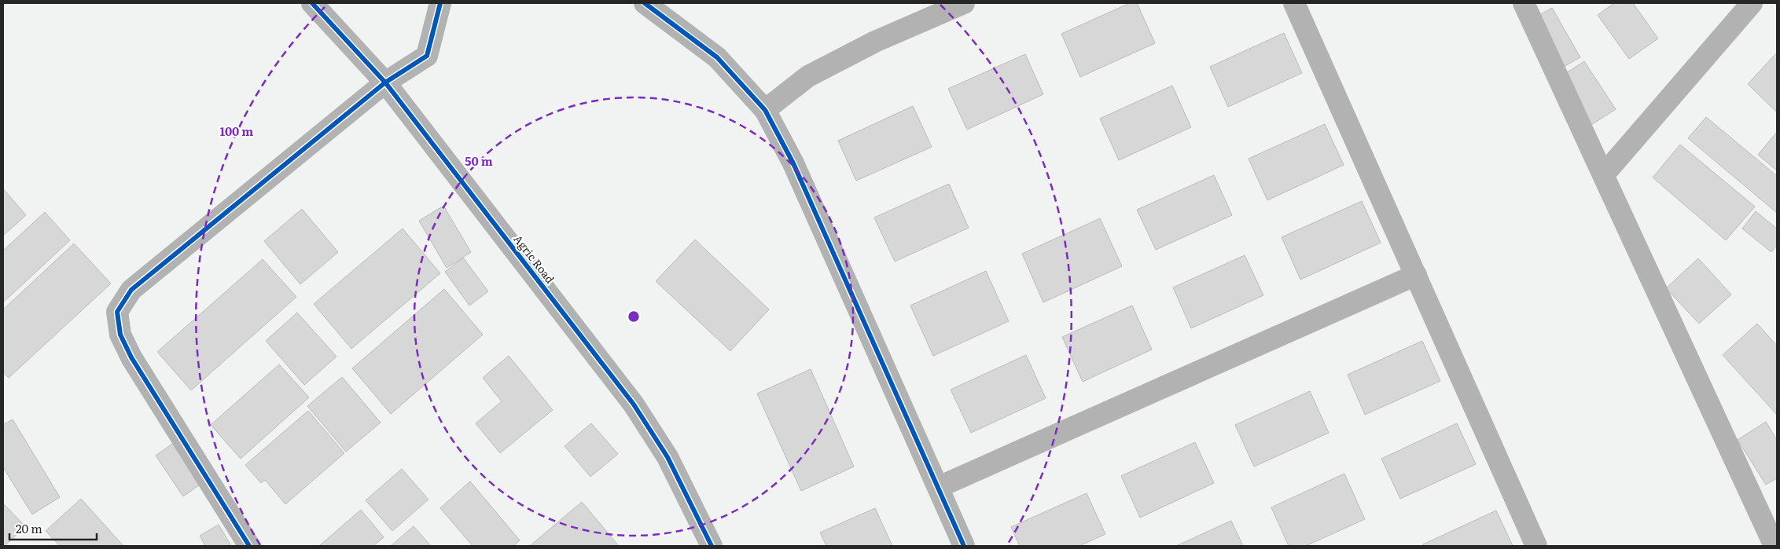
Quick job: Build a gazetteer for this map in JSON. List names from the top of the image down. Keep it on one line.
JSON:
{"streets":{"street":["Agric Road"]},"scale_bar":"20 m","rings":["100 m","50 m"]}
